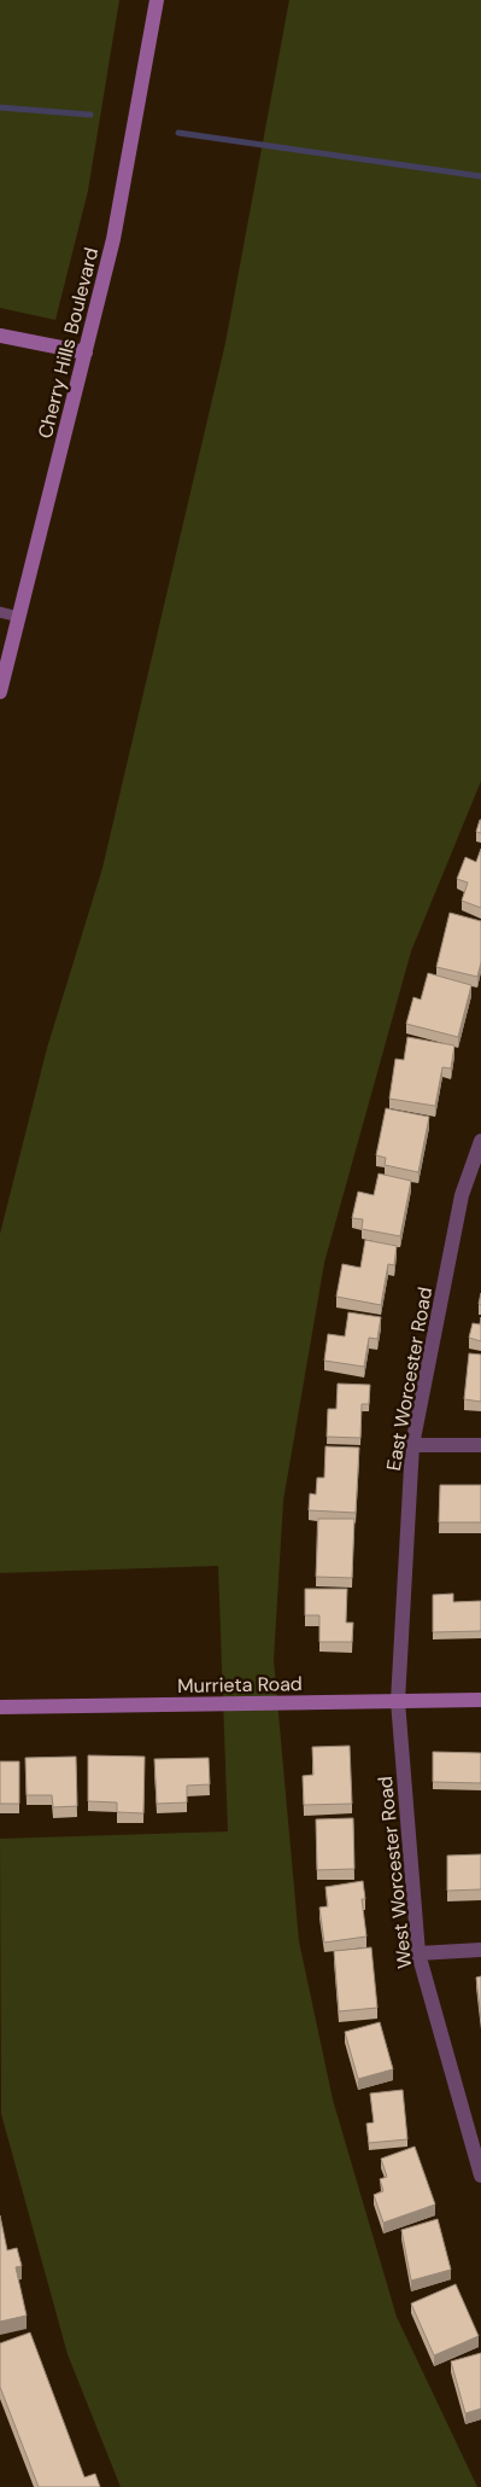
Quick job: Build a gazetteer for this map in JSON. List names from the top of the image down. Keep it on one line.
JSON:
{"streets":{"street":["Cherry Hills Boulevard","East Worcester Road","Murrieta Road","West Worcester Road"]},"crossings":[["East Worcester Road","Murrieta Road"],["East Worcester Road","West Worcester Road"],["Murrieta Road","West Worcester Road"]]}
